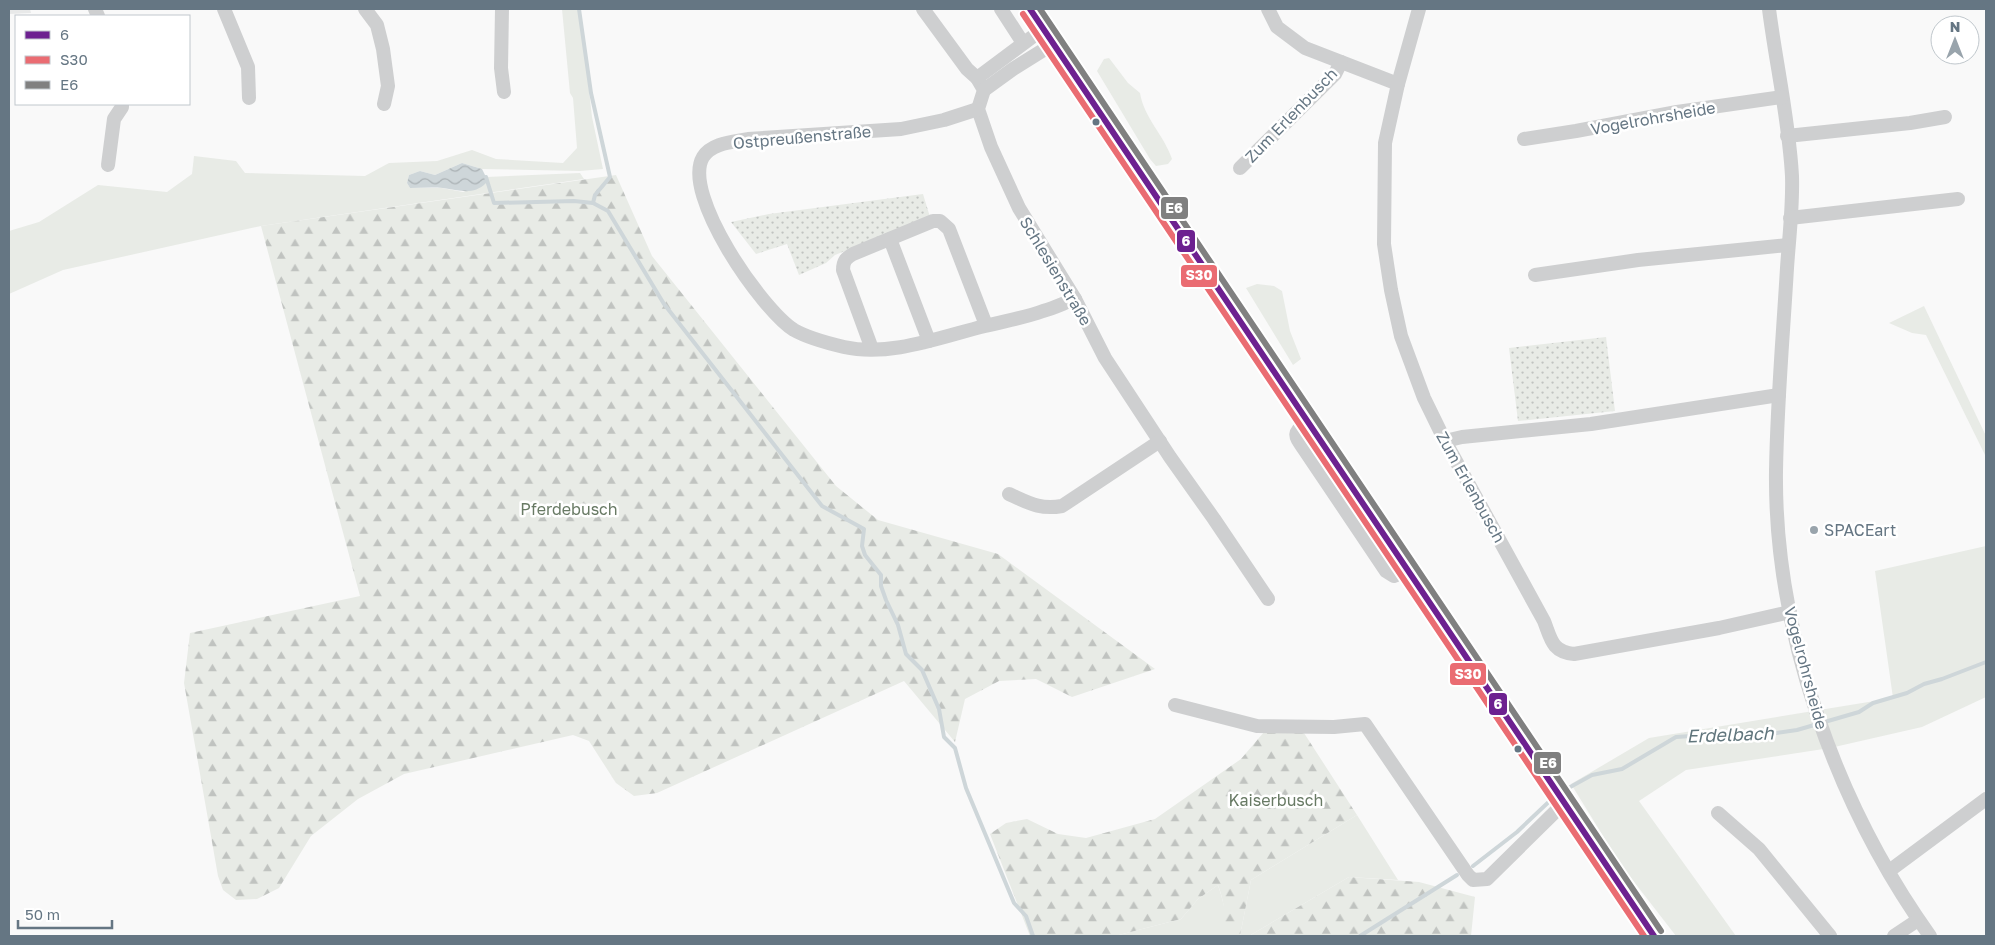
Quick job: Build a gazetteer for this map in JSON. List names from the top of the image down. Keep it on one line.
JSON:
{"streets":{"street":["Zum Erlenbusch","Vogelrohrsheide","Ostpreußenstraße","Schlesienstraße"]},"crossings":[["Zum Erlenbusch","Vogelrohrsheide"],["Ostpreußenstraße","Schlesienstraße"]],"water":["Erdelbach"],"parks":["Pferdebusch","Kaiserbusch"],"places":["SPACEart"],"lines":["transit line 6","transit line E6","transit line S30"],"legend":["6","S30","E6"],"scale_bar":"50 m","north":"top"}
